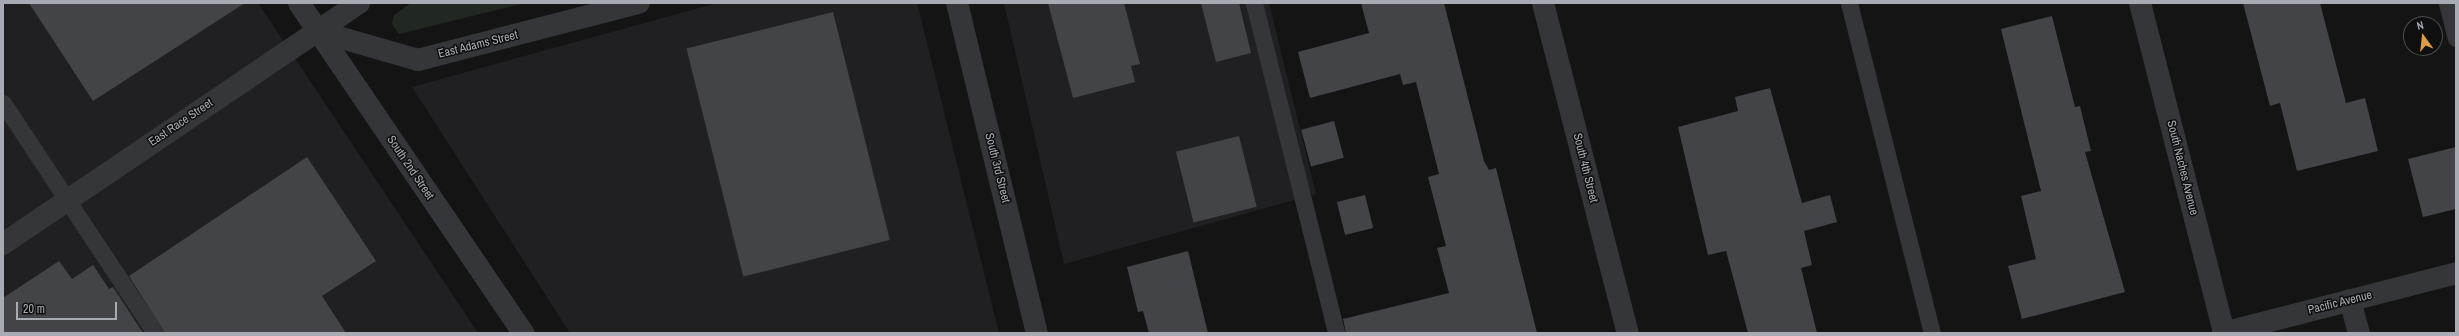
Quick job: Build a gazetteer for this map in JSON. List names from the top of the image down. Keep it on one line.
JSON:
{"streets":{"street":["East Adams Street","East Race Street","South 2nd Street","South 3rd Street","South 4th Street","South Naches Avenue","Pacific Avenue"]},"crossings":[["East Adams Street","East Race Street"],["East Adams Street","South 2nd Street"],["East Race Street","South 2nd Street"],["South Naches Avenue","Pacific Avenue"]],"scale_bar":"20 m","north":"top"}
